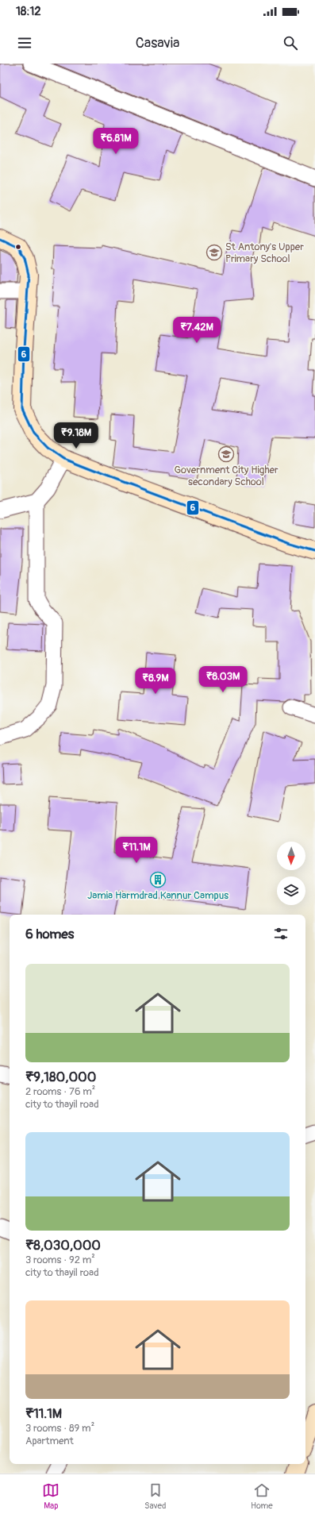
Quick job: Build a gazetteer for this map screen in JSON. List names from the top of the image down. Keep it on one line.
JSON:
{"places":{"school or university":["St Antony's Upper Primary School","Government City Higher secondary School"],"building":["Jamia Harmdrad Kannur Campus"]},"lines":["transit line 6"],"north":"bottom","page":{"status":"18:12","header":"Casavia","price":["₹6.81M","₹7.42M","₹9.18M","₹8.03M","₹8.9M","₹11.1M"],"heading":"6 homes","list":[{"name":"₹9,180,000","note":"2 rooms · 76 m² · city to thayil road"},{"name":"₹8,030,000","note":"3 rooms · 92 m² · city to thayil road"},{"name":"₹11.1M","note":"3 rooms · 89 m² · Apartment"}],"tabs":["Map","Saved","Home"]}}
